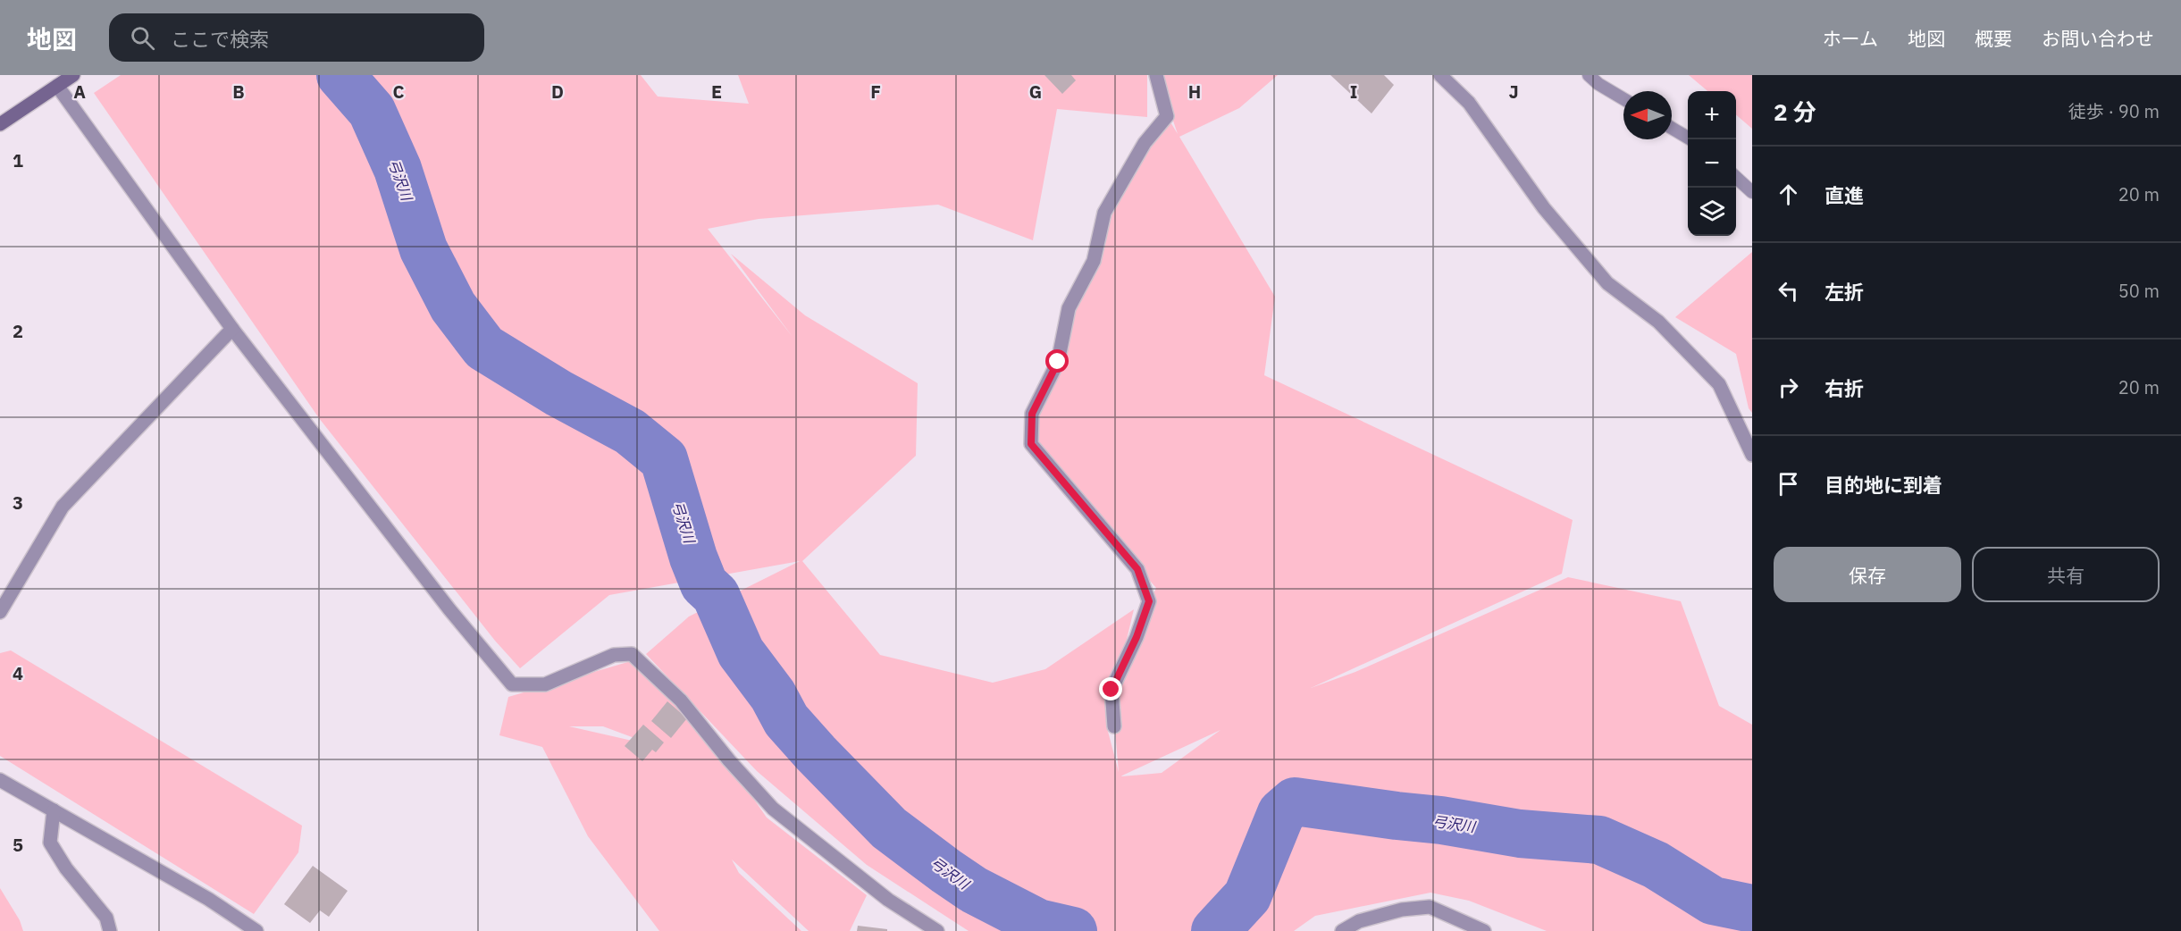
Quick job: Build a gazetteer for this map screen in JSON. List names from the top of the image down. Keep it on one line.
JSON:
{"water":["弓沢川"],"north":"left","page":{"header":"地図","search":"ここで検索","nav":["ホーム","地図","概要","お問い合わせ"],"heading":["2 分","徒歩 · 90 m"],"map_buttons":["+","−"],"list":[["直進","20 m"],["左折","50 m"],["右折","20 m"],"目的地に到着"],"buttons":["保存","共有"]},"grid":{"columns":["A","B","C","D","E","F","G","H","I","J"],"rows":["1","2","3","4","5"]}}
